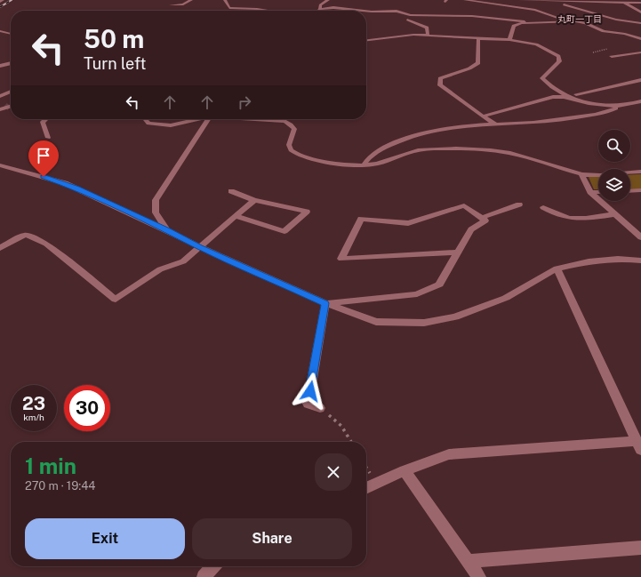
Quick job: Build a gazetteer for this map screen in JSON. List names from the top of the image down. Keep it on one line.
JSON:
{"districts":["丸町一丁目"],"page":{"turn":["50 m","Turn left"],"speed":"23 km/h","limit":"30","heading":["1 min","270 m · 19:44"],"buttons":["Exit","Share"]}}
